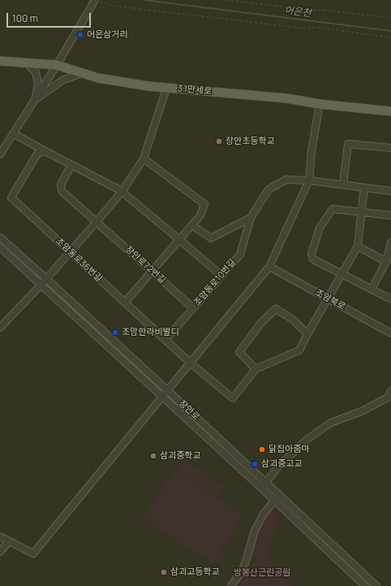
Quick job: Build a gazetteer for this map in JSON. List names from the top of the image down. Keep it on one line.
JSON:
{"streets":{"main road":["3.1만세로"],"street":["조암동로36번길","장안로72번길","조암동로10번길","조암북로","장안로"]},"crossings":[["조암동로36번길","조암동로10번길"],["장안로72번길","조암동로10번길"]],"water":["어은천"],"parks":["쌍봉산근린공원"],"places":["어은삼거리","장안초등학교","조암한라비발디","닭집아줌마","삼괴중학교","삼괴중고교","삼괴고등학교"],"scale_bar":"100 m"}
